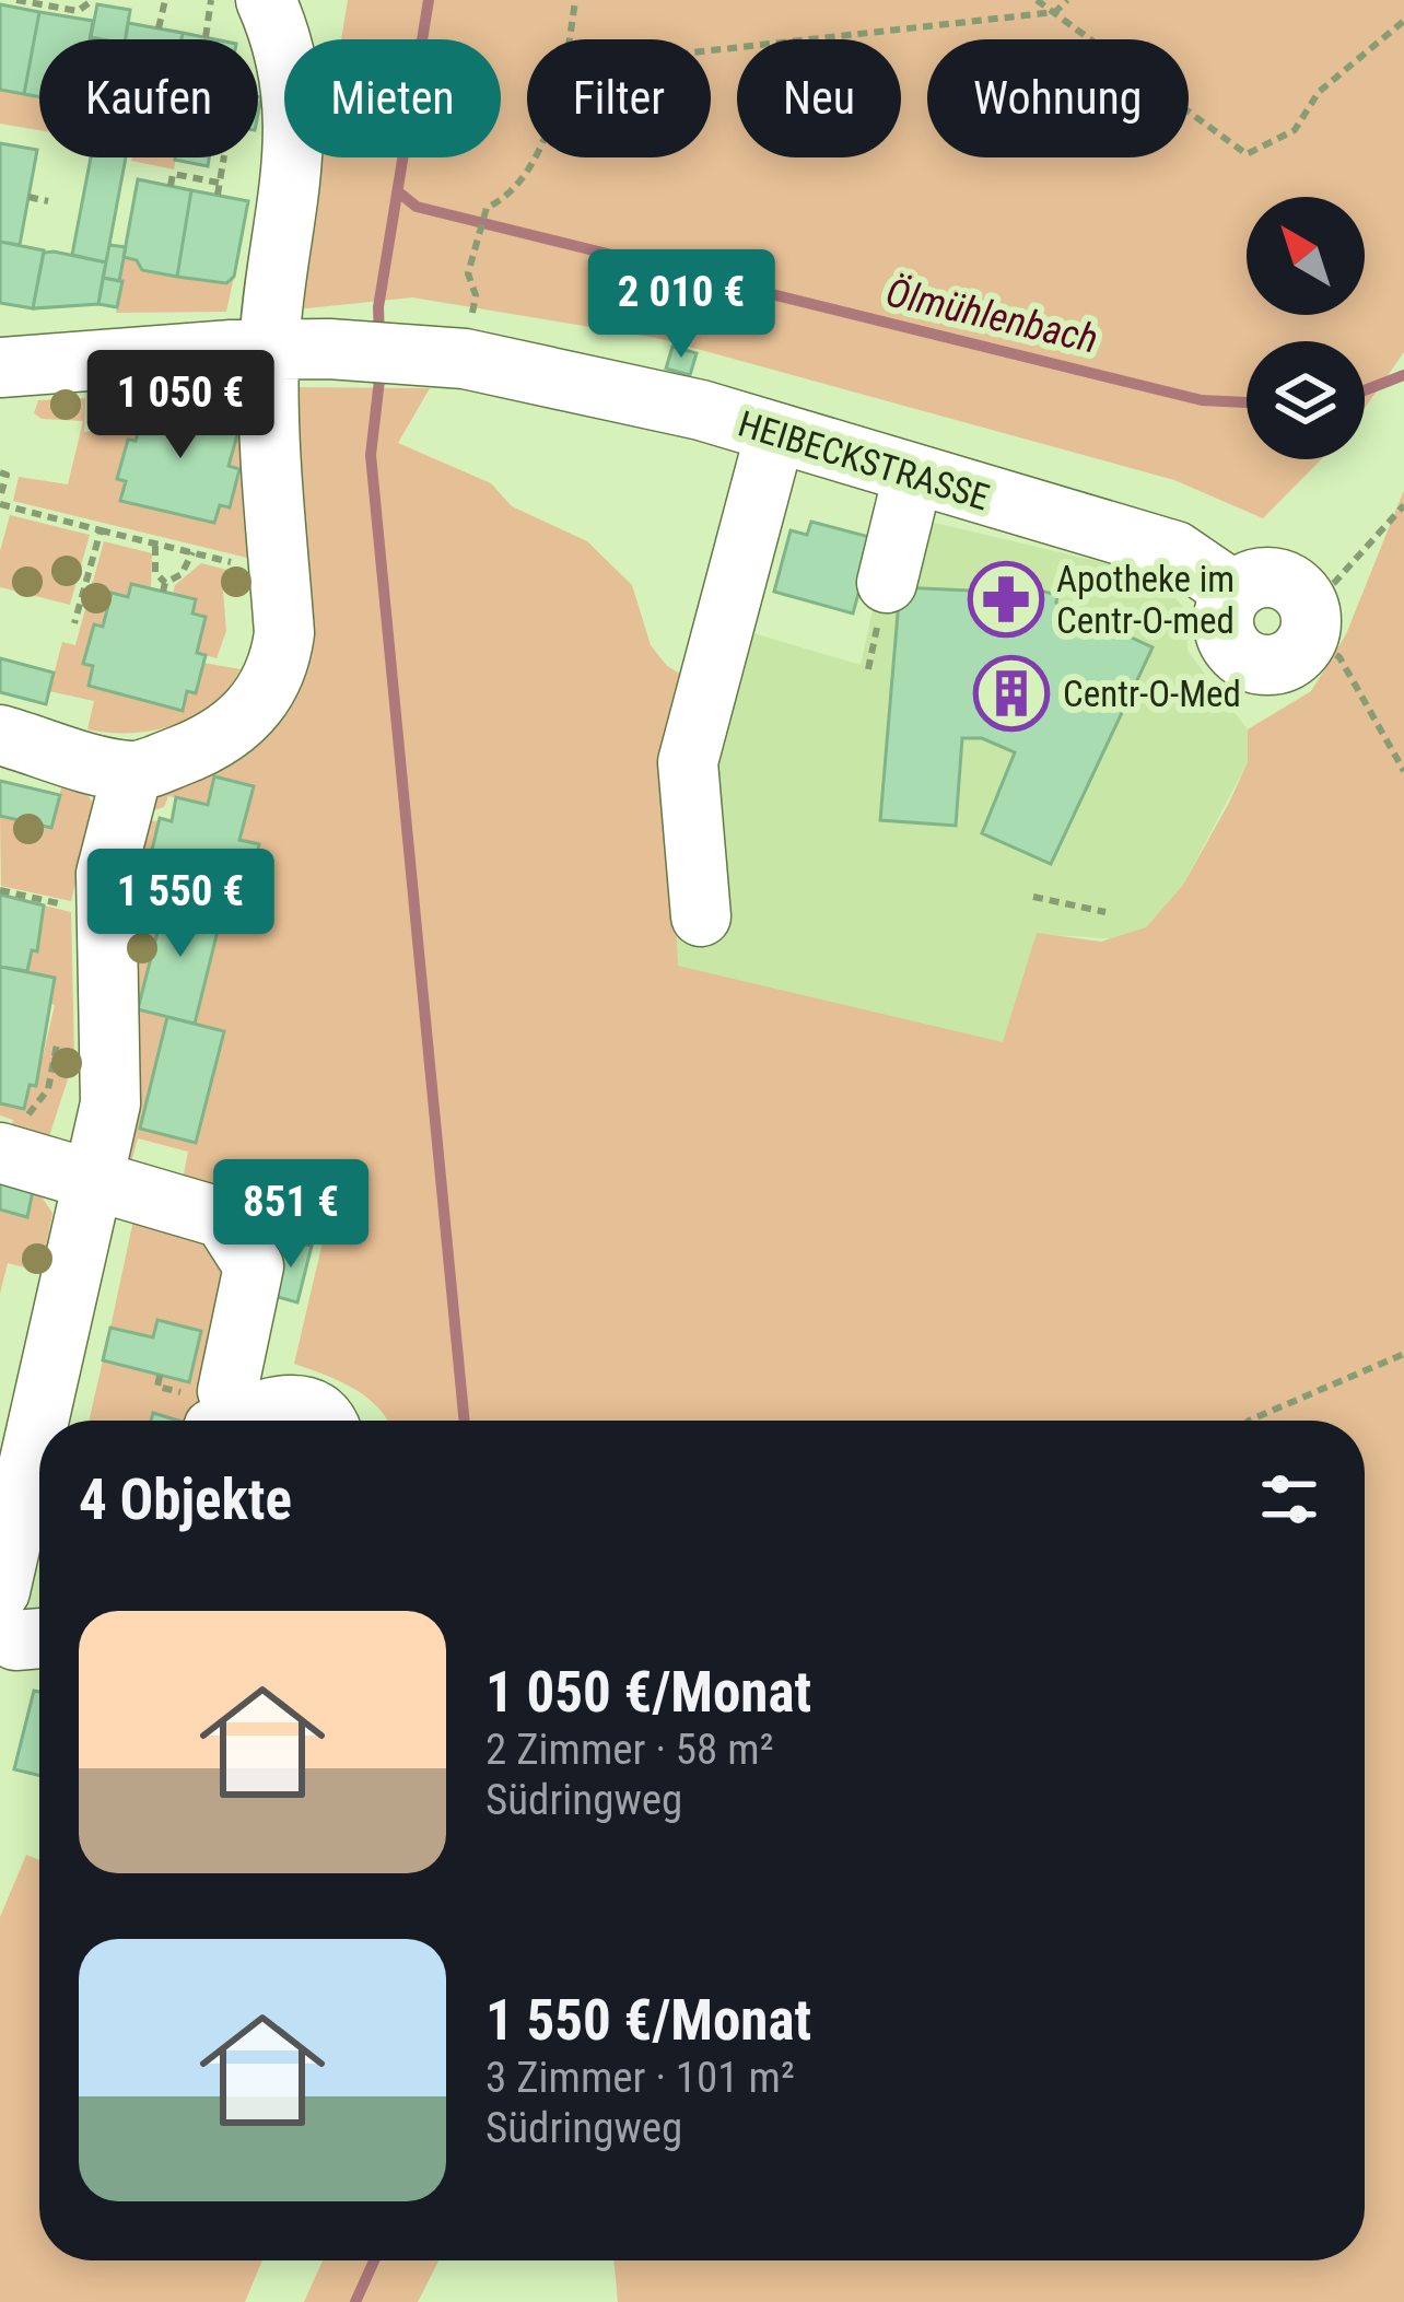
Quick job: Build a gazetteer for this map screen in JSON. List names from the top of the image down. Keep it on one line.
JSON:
{"streets":{"street":["HEIBECKSTRASSE"]},"water":["Ölmühlenbach"],"places":{"pharmacy":["Apotheke im Centr-O-med"],"building":["Centr-O-Med"]},"north":"top left","page":{"chip":["Kaufen","Mieten","Filter","Neu","Wohnung"],"price":["2 010 €","1 050 €","1 550 €","851 €"],"heading":"4 Objekte","list":[{"name":"1 050 €/Monat","note":"2 Zimmer · 58 m² · Südringweg"},{"name":"1 550 €/Monat","note":"3 Zimmer · 101 m² · Südringweg"}]}}
